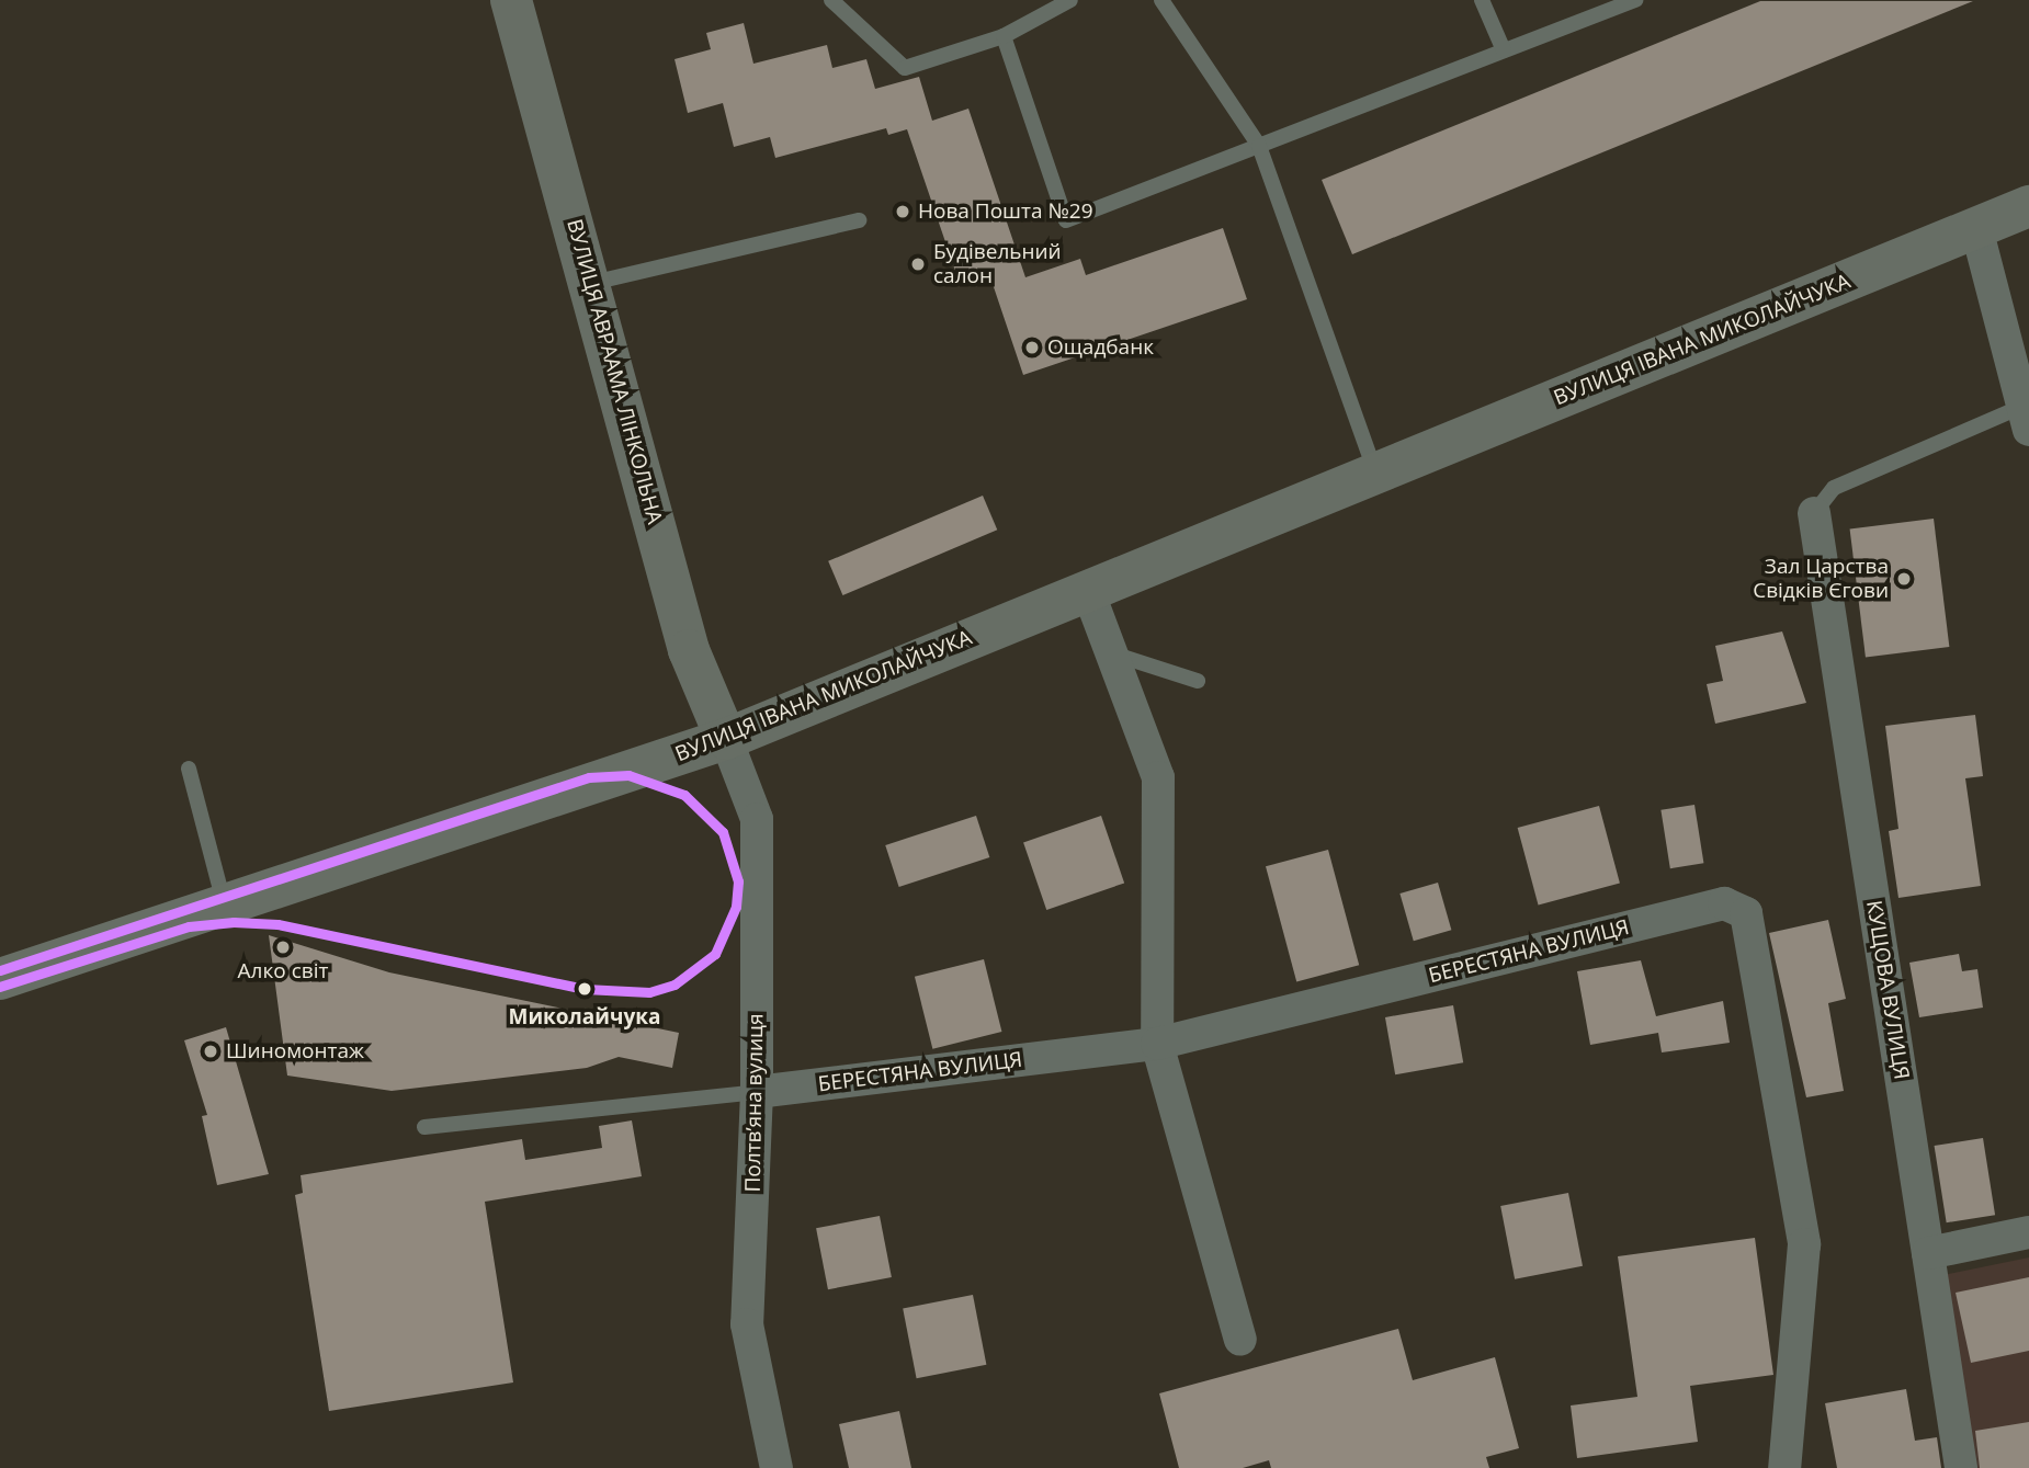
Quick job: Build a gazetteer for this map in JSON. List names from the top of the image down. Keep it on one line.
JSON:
{"streets":{"main road":["ВУЛИЦЯ ІВАНА МИКОЛАЙЧУКА","ВУЛИЦЯ АВРААМА ЛІНКОЛЬНА"],"street":["БЕРЕСТЯНА ВУЛИЦЯ","КУЩОВА ВУЛИЦЯ","Полтвʼяна вулиця"]},"crossings":[["ВУЛИЦЯ ІВАНА МИКОЛАЙЧУКА","ВУЛИЦЯ АВРААМА ЛІНКОЛЬНА"],["ВУЛИЦЯ ІВАНА МИКОЛАЙЧУКА","Полтвʼяна вулиця"],["ВУЛИЦЯ АВРААМА ЛІНКОЛЬНА","Полтвʼяна вулиця"],["БЕРЕСТЯНА ВУЛИЦЯ","Полтвʼяна вулиця"]],"places":["Нова Пошта №29","Будівельний салон","Ощадбанк","Зал Царства Свідків Єгови","Алко світ","Миколайчука","Шиномонтаж"]}
